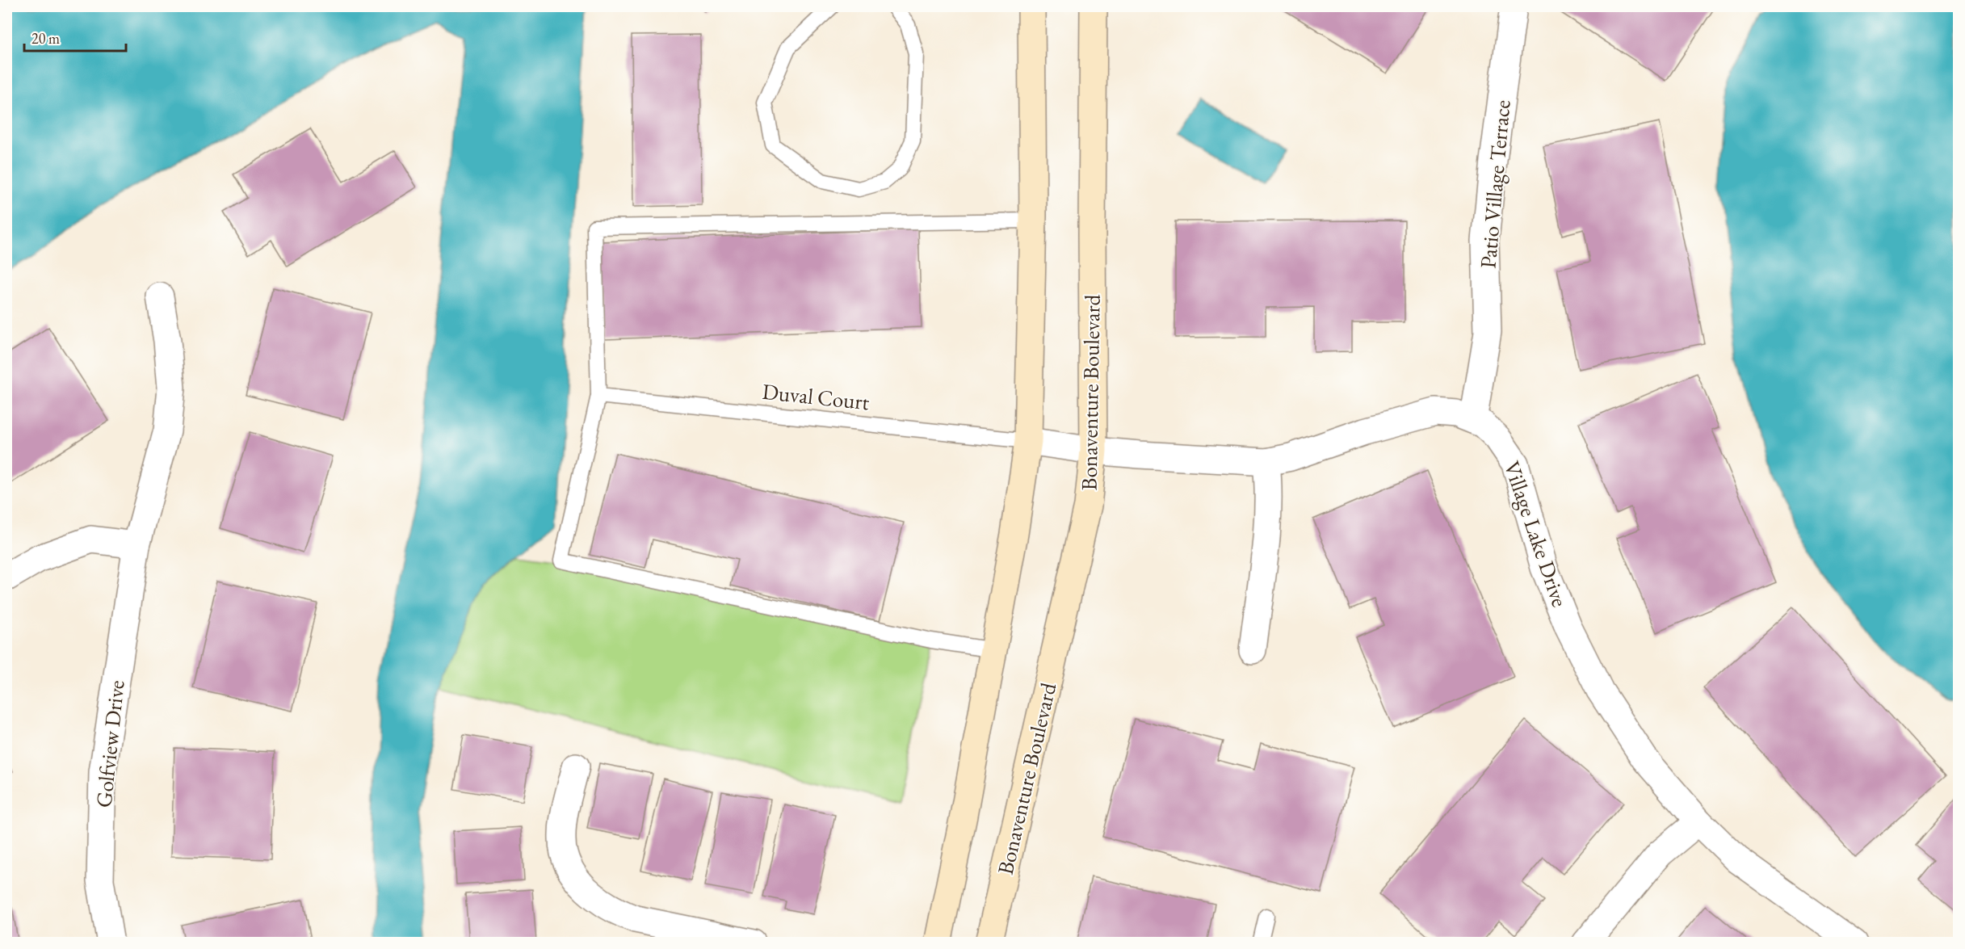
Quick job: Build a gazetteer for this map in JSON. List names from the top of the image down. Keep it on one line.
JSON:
{"streets":{"main road":["Bonaventure Boulevard"],"street":["Patio Village Terrace","Village Lake Drive","Golfview Drive"],"lane":["Duval Court"]},"crossings":[["Patio Village Terrace","Village Lake Drive"],["Bonaventure Boulevard","Village Lake Drive"],["Duval Court","Village Lake Drive"]],"scale_bar":"20 m"}
